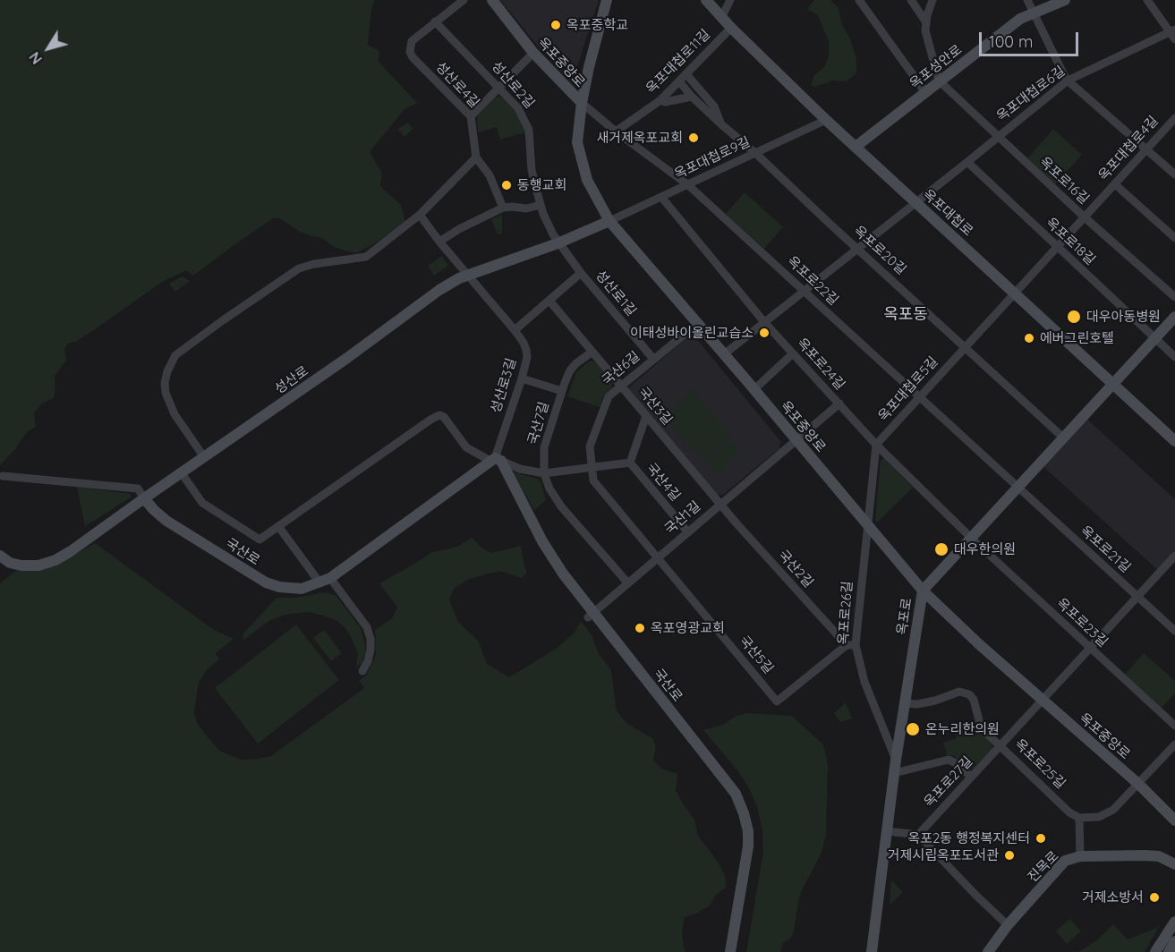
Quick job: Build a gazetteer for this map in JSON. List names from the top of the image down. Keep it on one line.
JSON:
{"streets":{"street":["옥포대첩로11길","옥포중앙로","옥포성안로","성산로4길","성산로2길","옥포대첩로6길","옥포대첩로4길","옥포대첩로9길","옥포로16길","옥포대첩로","옥포로18길","옥포로20길","옥포로22길","성산로1길","옥포로24길","국산6길","성산로","성산로3길","옥포대첩로5길","국산3길","국산7길","국산4길","국산1길","옥포로21길","국산로","국산2길","옥포로26길","옥포로","옥포로23길","국산5길","옥포로25길","옥포로27길","진목로"]},"crossings":[["옥포대첩로11길","옥포대첩로"],["옥포대첩로11길","옥포로20길"],["옥포대첩로11길","옥포로22길"],["옥포중앙로","옥포대첩로6길"],["옥포중앙로","옥포대첩로9길"],["옥포중앙로","옥포로22길"],["옥포중앙로","국산6길"],["옥포중앙로","성산로"],["옥포중앙로","국산1길"],["옥포중앙로","옥포로26길"],["옥포중앙로","옥포로"],["옥포중앙로","옥포로27길"],["옥포성안로","옥포로16길"],["옥포성안로","옥포대첩로"],["성산로4길","성산로2길"],["성산로2길","성산로1길"],["성산로2길","성산로"],["옥포대첩로6길","옥포로16길"],["옥포대첩로6길","옥포대첩로"],["옥포대첩로6길","옥포로18길"],["옥포대첩로6길","옥포로20길"],["옥포대첩로6길","옥포로22길"],["옥포대첩로6길","옥포로24길"],["옥포대첩로4길","옥포로16길"],["옥포대첩로4길","옥포대첩로"],["옥포대첩로4길","옥포로18길"],["옥포대첩로4길","옥포대첩로5길"],["옥포대첩로9길","옥포대첩로"],["옥포대첩로9길","옥포로20길"],["옥포대첩로9길","옥포로22길"],["옥포대첩로9길","옥포로24길"],["옥포대첩로9길","성산로"],["옥포대첩로","옥포대첩로5길"],["옥포대첩로","옥포로"],["옥포로18길","옥포로"],["옥포로20길","옥포대첩로5길"],["옥포로20길","옥포로"],["옥포로22길","옥포대첩로5길"],["옥포로22길","옥포로21길"],["옥포로22길","옥포로"],["성산로1길","국산6길"],["성산로1길","성산로"],["옥포로24길","옥포대첩로5길"],["옥포로24길","국산1길"],["옥포로24길","옥포로"],["옥포로24길","옥포로23길"],["국산6길","국산3길"],["국산6길","국산1길"],["국산6길","국산5길"],["성산로","성산로3길"],["성산로","국산로"],["성산로3길","국산로"],["국산3길","국산7길"],["국산3길","국산4길"],["국산3길","국산1길"],["국산3길","국산2길"],["국산7길","국산1길"],["국산4길","국산1길"],["국산1길","국산로"],["국산1길","국산2길"],["국산1길","국산5길"],["옥포로21길","옥포로"],["옥포로21길","옥포로27길"],["국산2길","옥포로26길"],["국산2길","국산5길"],["옥포로26길","옥포로"],["옥포로26길","국산5길"],["옥포로","옥포로23길"],["옥포로","옥포로25길"],["옥포로23길","옥포로27길"],["옥포로25길","옥포로27길"]],"districts":["옥포동"],"places":["옥포중학교","새거제옥포교회","동행교회","대우아동병원","이태성바이올린교습소","에버그린호텔","대우한의원","옥포영광교회","온누리한의원","옥포2동 행정복지센터","거제시립옥포도서관","거제소방서"],"scale_bar":"100 m","north":"bottom left"}
